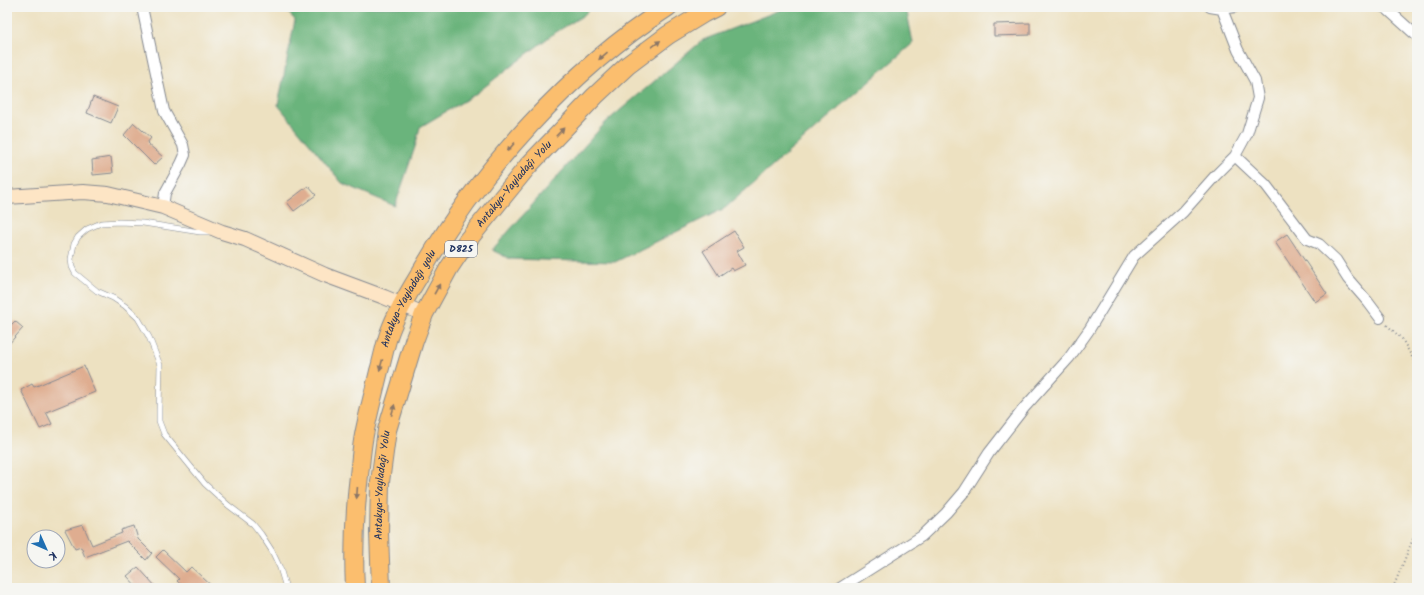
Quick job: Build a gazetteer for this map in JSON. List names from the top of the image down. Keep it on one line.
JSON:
{"streets":{"highway":["Antakya-Yayladağı Yolu","D825","Antakya-Yayladağı yolu"]},"one_way":["Antakya-Yayladağı Yolu","Antakya-Yayladağı yolu"],"north":"bottom right"}
